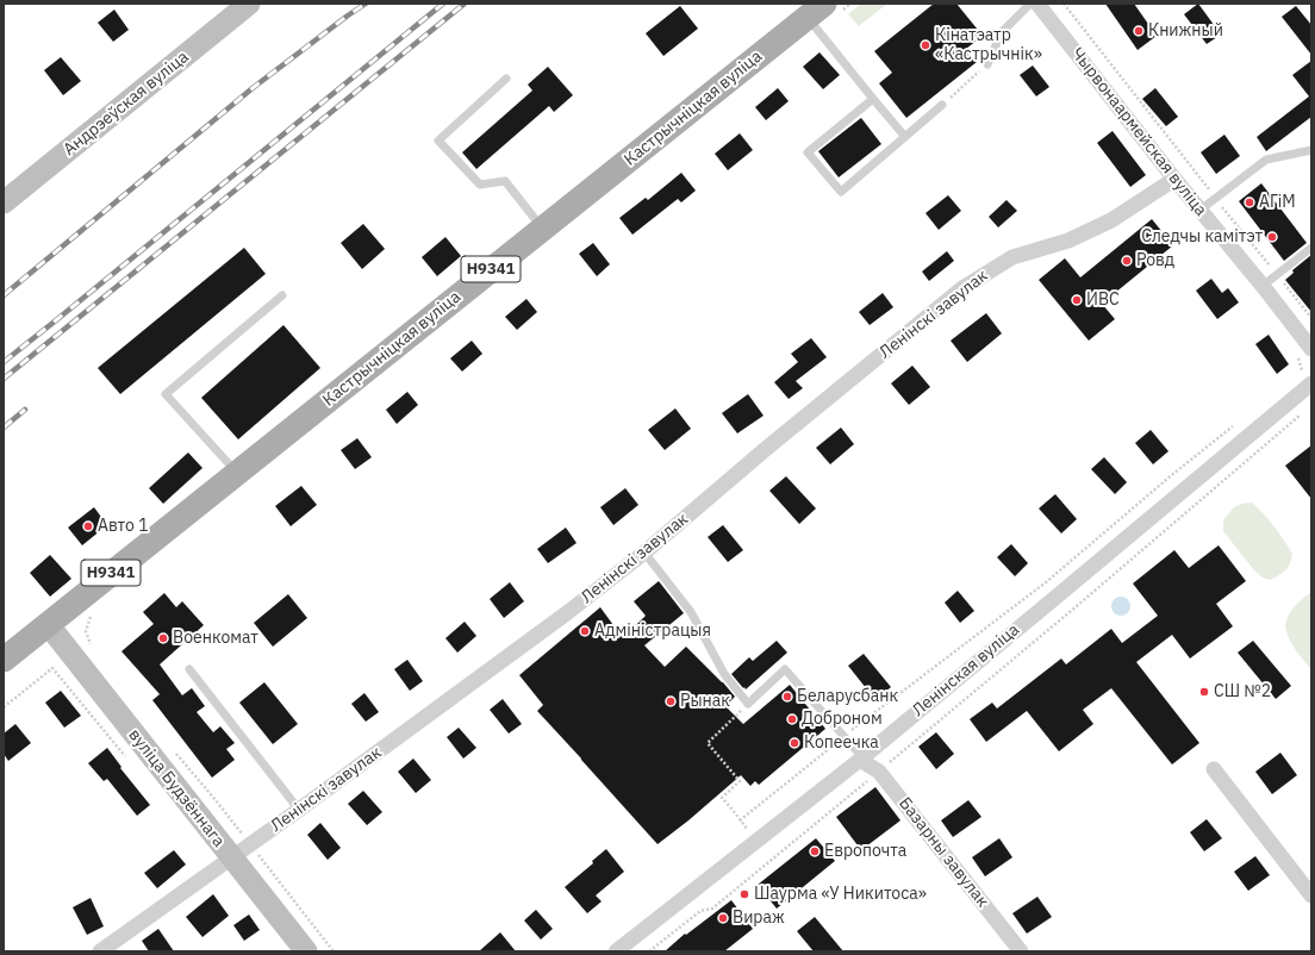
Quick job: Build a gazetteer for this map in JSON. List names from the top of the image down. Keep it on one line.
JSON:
{"streets":{"main road":["Кастрычніцкая вуліца","Н9341"],"street":["Андрэеўская вуліца","Чырвонаармейская вуліца","Ленінскі завулак","Ленінская вуліца","вуліца Будзённага","Базарны завулак"]},"crossings":[["Кастрычніцкая вуліца","вуліца Будзённага"],["Чырвонаармейская вуліца","Ленінскі завулак"],["Ленінскі завулак","вуліца Будзённага"],["Ленінская вуліца","Базарны завулак"]],"places":["Книжный","Кінатэатр «Кастрычнік»","АГіМ","Следчы камітэт","Ровд","ИВС","Авто 1","Адміністрацыя","Военкомат","СШ №2","Беларусбанк","Рынак","Доброном","Копеечка","Европочта","Шаурма «У Никитоса»","Вираж"]}
